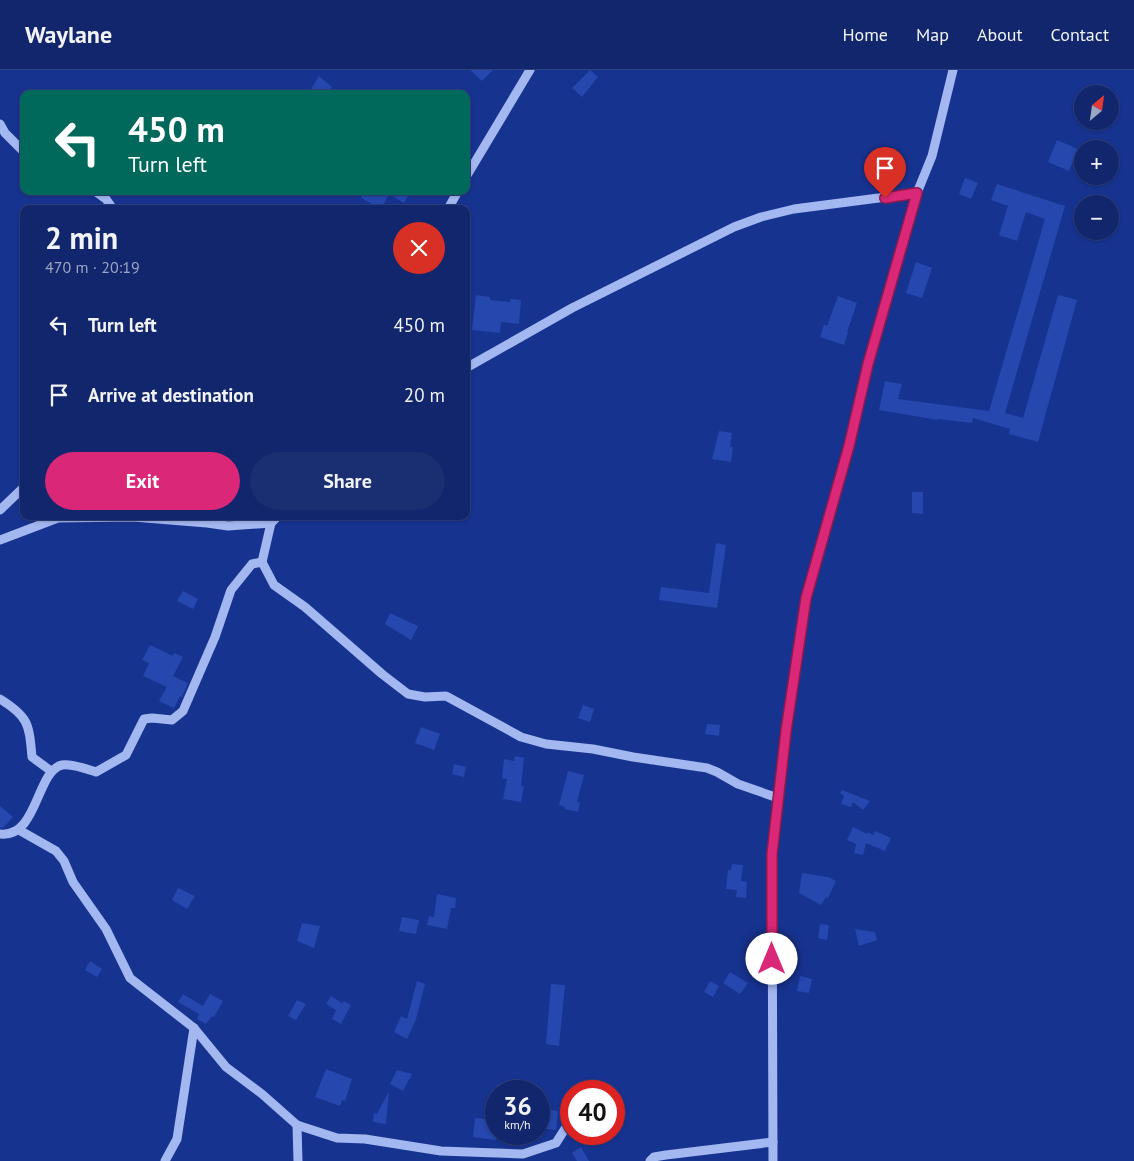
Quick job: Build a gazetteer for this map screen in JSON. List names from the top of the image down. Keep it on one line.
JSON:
{"north":"top right","page":{"header":"Waylane","nav":["Home","Map","About","Contact"],"map_buttons":["+","−"],"turn":["450 m","Turn left"],"heading":["2 min","470 m · 20:19"],"list":[{"name":"Turn left","value":"450 m"},{"name":"Arrive at destination","value":"20 m"}],"buttons":["Exit","Share"],"speed":"36 km/h","limit":"40"}}
